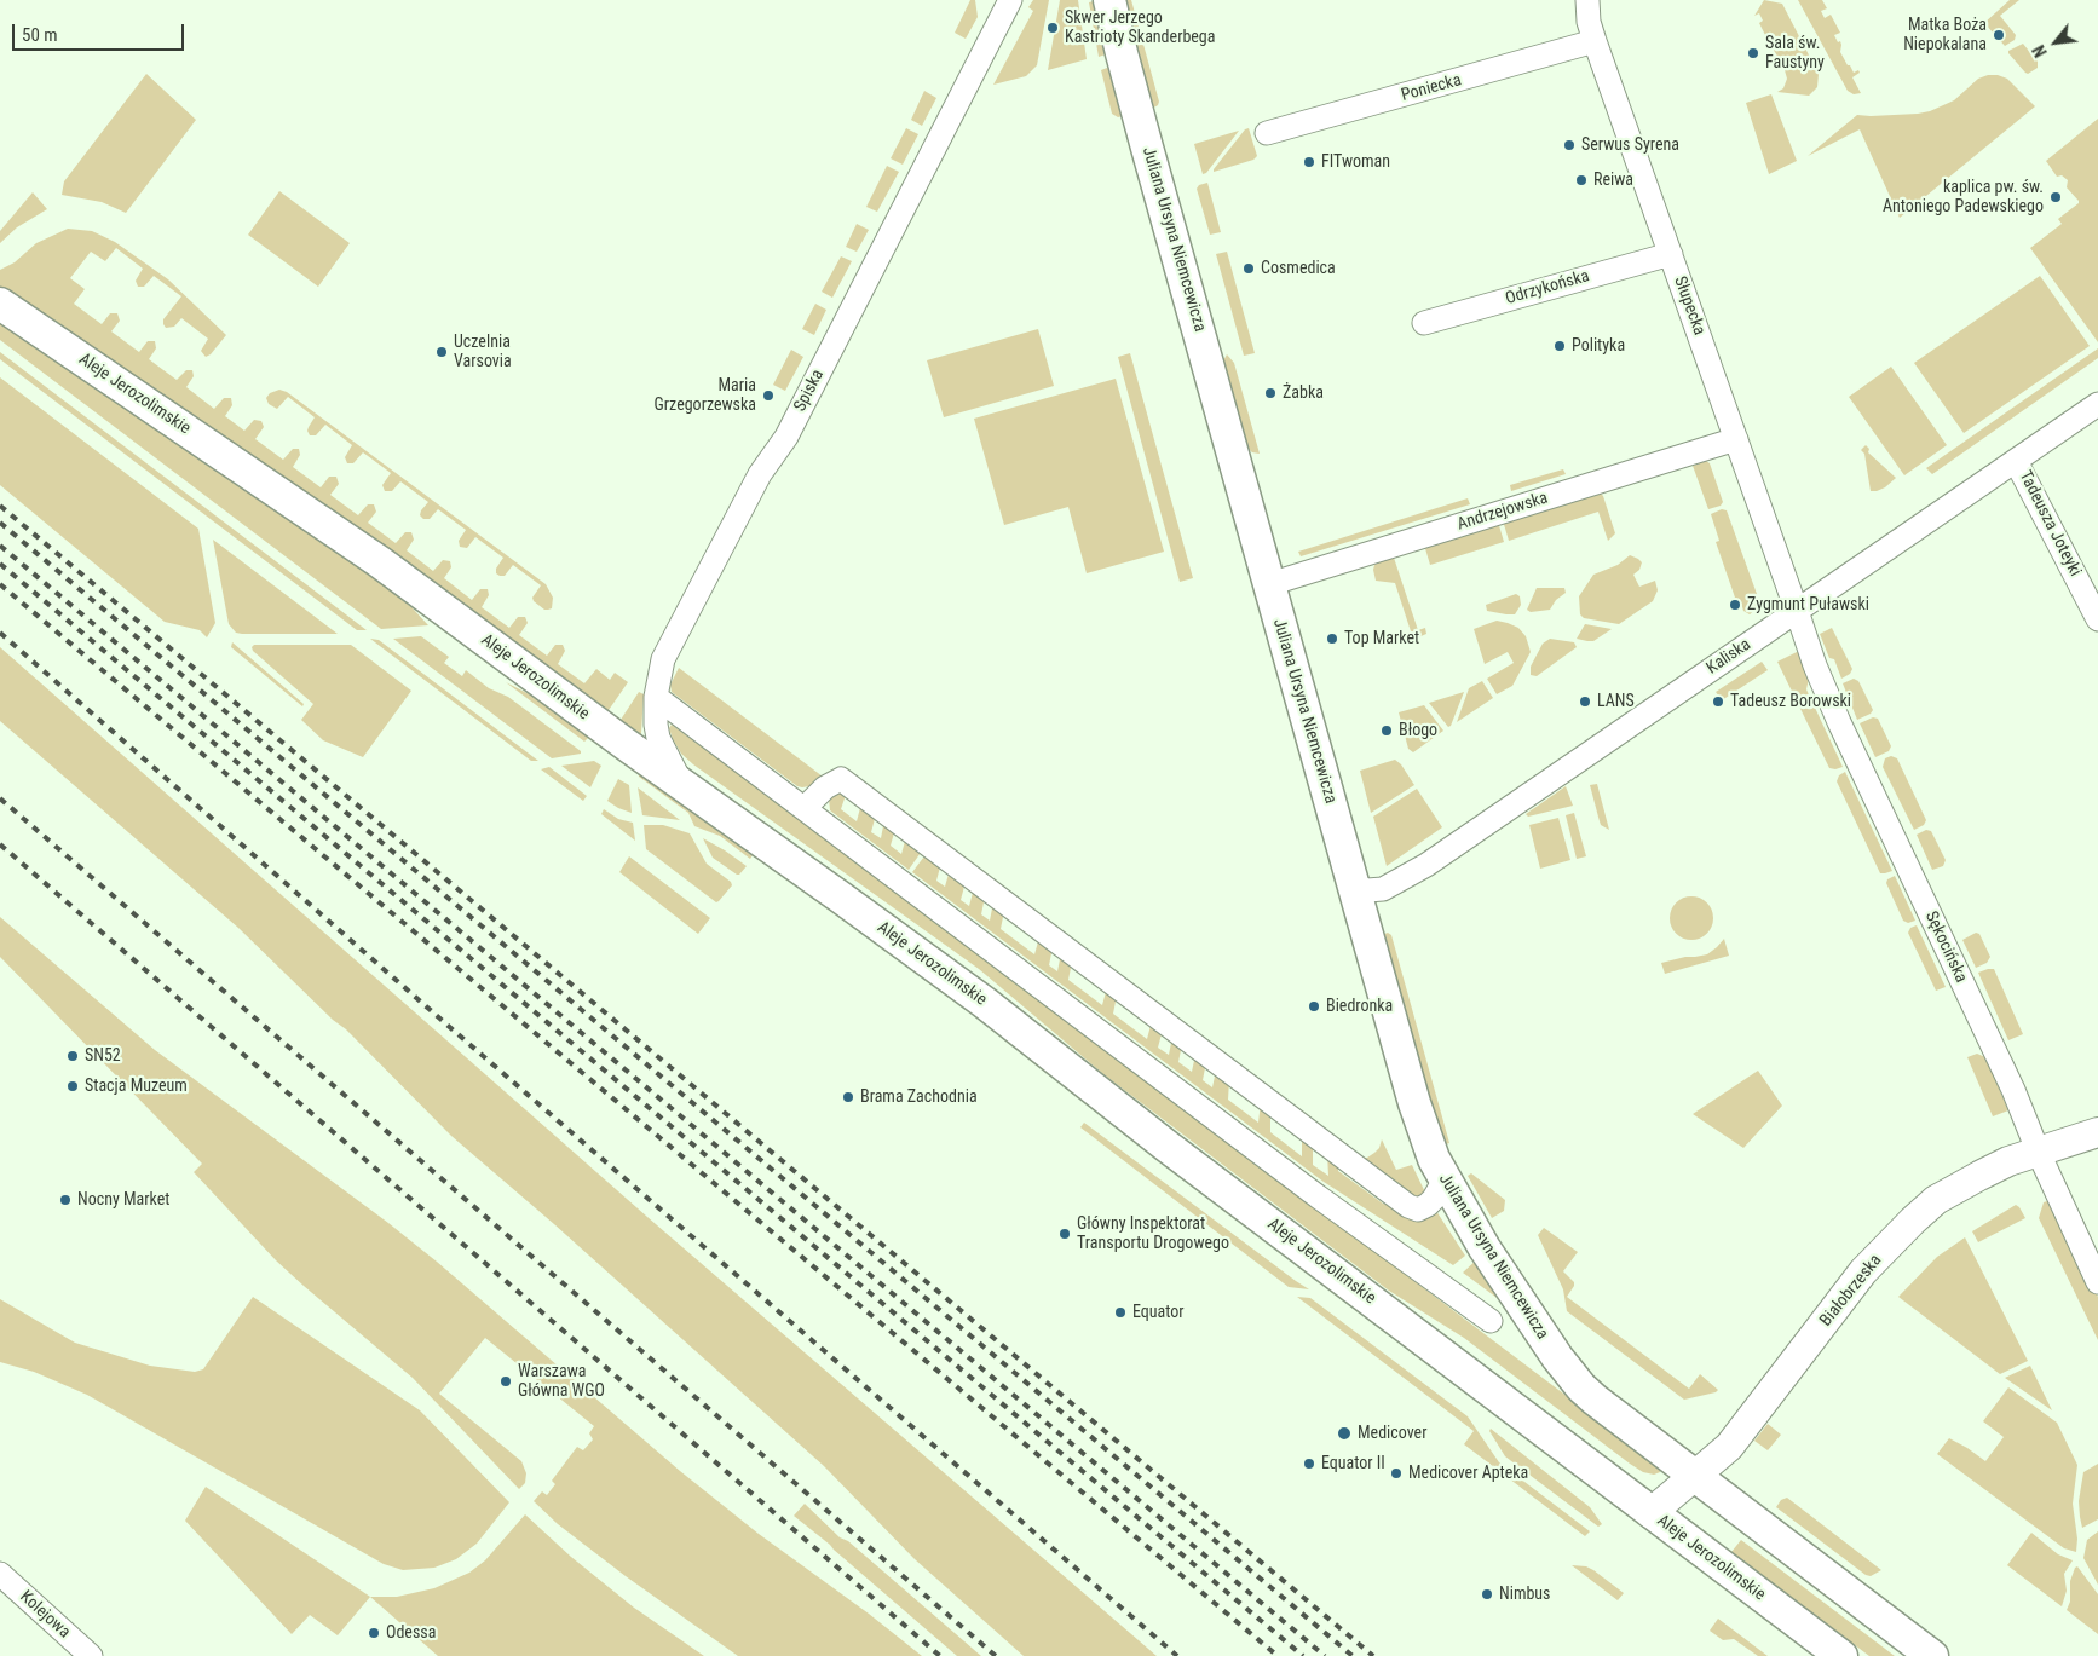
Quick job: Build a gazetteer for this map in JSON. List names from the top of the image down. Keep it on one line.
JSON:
{"streets":{"main road":["Juliana Ursyna Niemcewicza","Aleje Jerozolimskie"],"street":["Poniecka","Odrzykońska","Słupecka","Spiska","Andrzejowska","Tadeusza Joteyki","Kaliska","Sękocińska","Białobrzeska","Kolejowa"]},"crossings":[["Poniecka","Słupecka"],["Juliana Ursyna Niemcewicza","Andrzejowska"],["Juliana Ursyna Niemcewicza","Kaliska"],["Juliana Ursyna Niemcewicza","Białobrzeska"],["Odrzykońska","Słupecka"],["Słupecka","Andrzejowska"],["Słupecka","Kaliska"],["Słupecka","Sękocińska"],["Spiska","Aleje Jerozolimskie"],["Aleje Jerozolimskie","Białobrzeska"],["Tadeusza Joteyki","Kaliska"],["Kaliska","Sękocińska"],["Sękocińska","Białobrzeska"]],"places":["Skwer Jerzego Kastrioty Skanderbega","Matka Boża Niepokalana","Sala św. Faustyny","Serwus Syrena","FITwoman","Reiwa","kaplica pw. św. Antoniego Padewskiego","Cosmedica","Polityka","Uczelnia Varsovia","Żabka","Maria Grzegorzewska","Zygmunt Puławski","Top Market","LANS","Tadeusz Borowski","Błogo","Biedronka","SN52","Stacja Muzeum","Brama Zachodnia","Nocny Market","Główny Inspektorat Transportu Drogowego","Equator","Warszawa Główna WGO","Medicover","Equator II","Medicover Apteka","Nimbus","Odessa"],"scale_bar":"50 m","north":"bottom left"}
